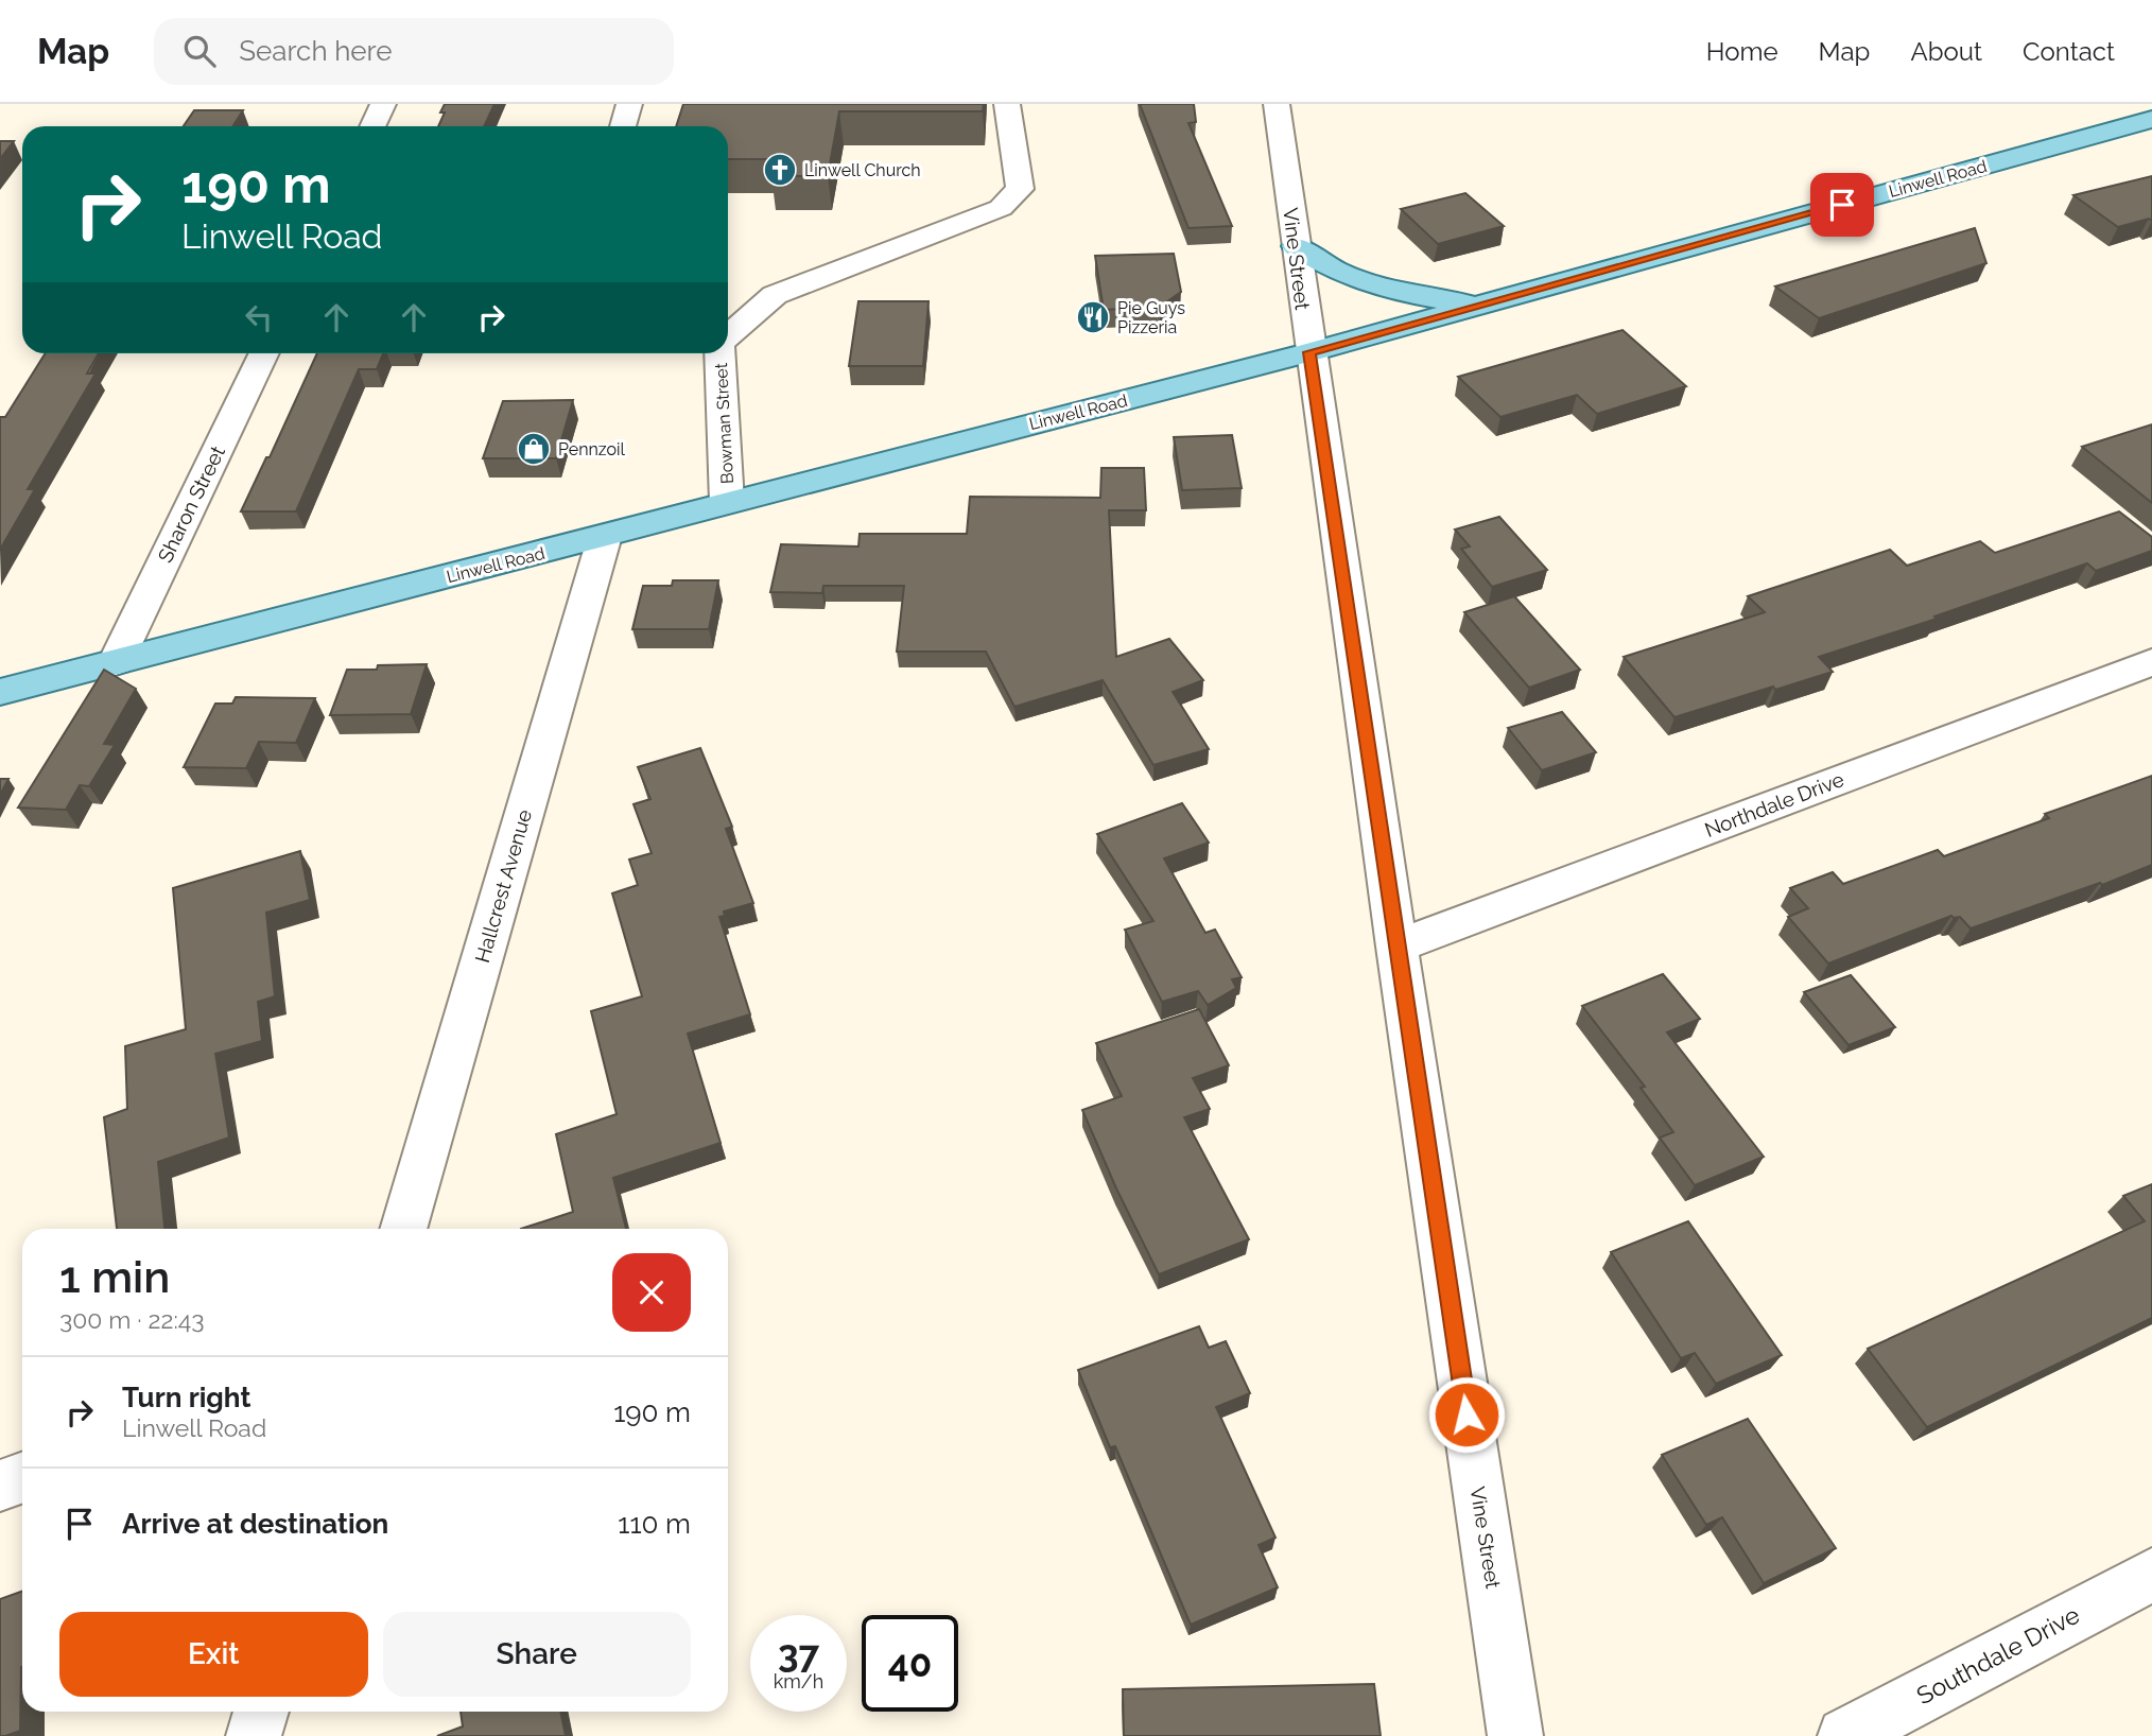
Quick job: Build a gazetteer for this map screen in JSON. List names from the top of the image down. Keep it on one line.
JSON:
{"streets":{"main road":["Linwell Road"],"street":["Vine Street","Bowman Street","Sharon Street","Northdale Drive","Hallcrest Avenue","Southdale Drive"]},"crossings":[["Linwell Road","Vine Street"],["Linwell Road","Bowman Street"],["Linwell Road","Sharon Street"],["Linwell Road","Hallcrest Avenue"],["Vine Street","Northdale Drive"]],"places":{"church":["Linwell Church"],"restaurant":["Pie Guys Pizzeria"],"shop":["Pennzoil"]},"page":{"header":"Map","search":"Search here","nav":["Home","Map","About","Contact"],"turn":["190 m","Linwell Road"],"heading":["1 min","300 m · 22:43"],"list":[{"name":"Turn right","note":"Linwell Road","value":"190 m"},{"name":"Arrive at destination","value":"110 m"}],"buttons":["Exit","Share"],"speed":"37 km/h","limit":"40"}}
